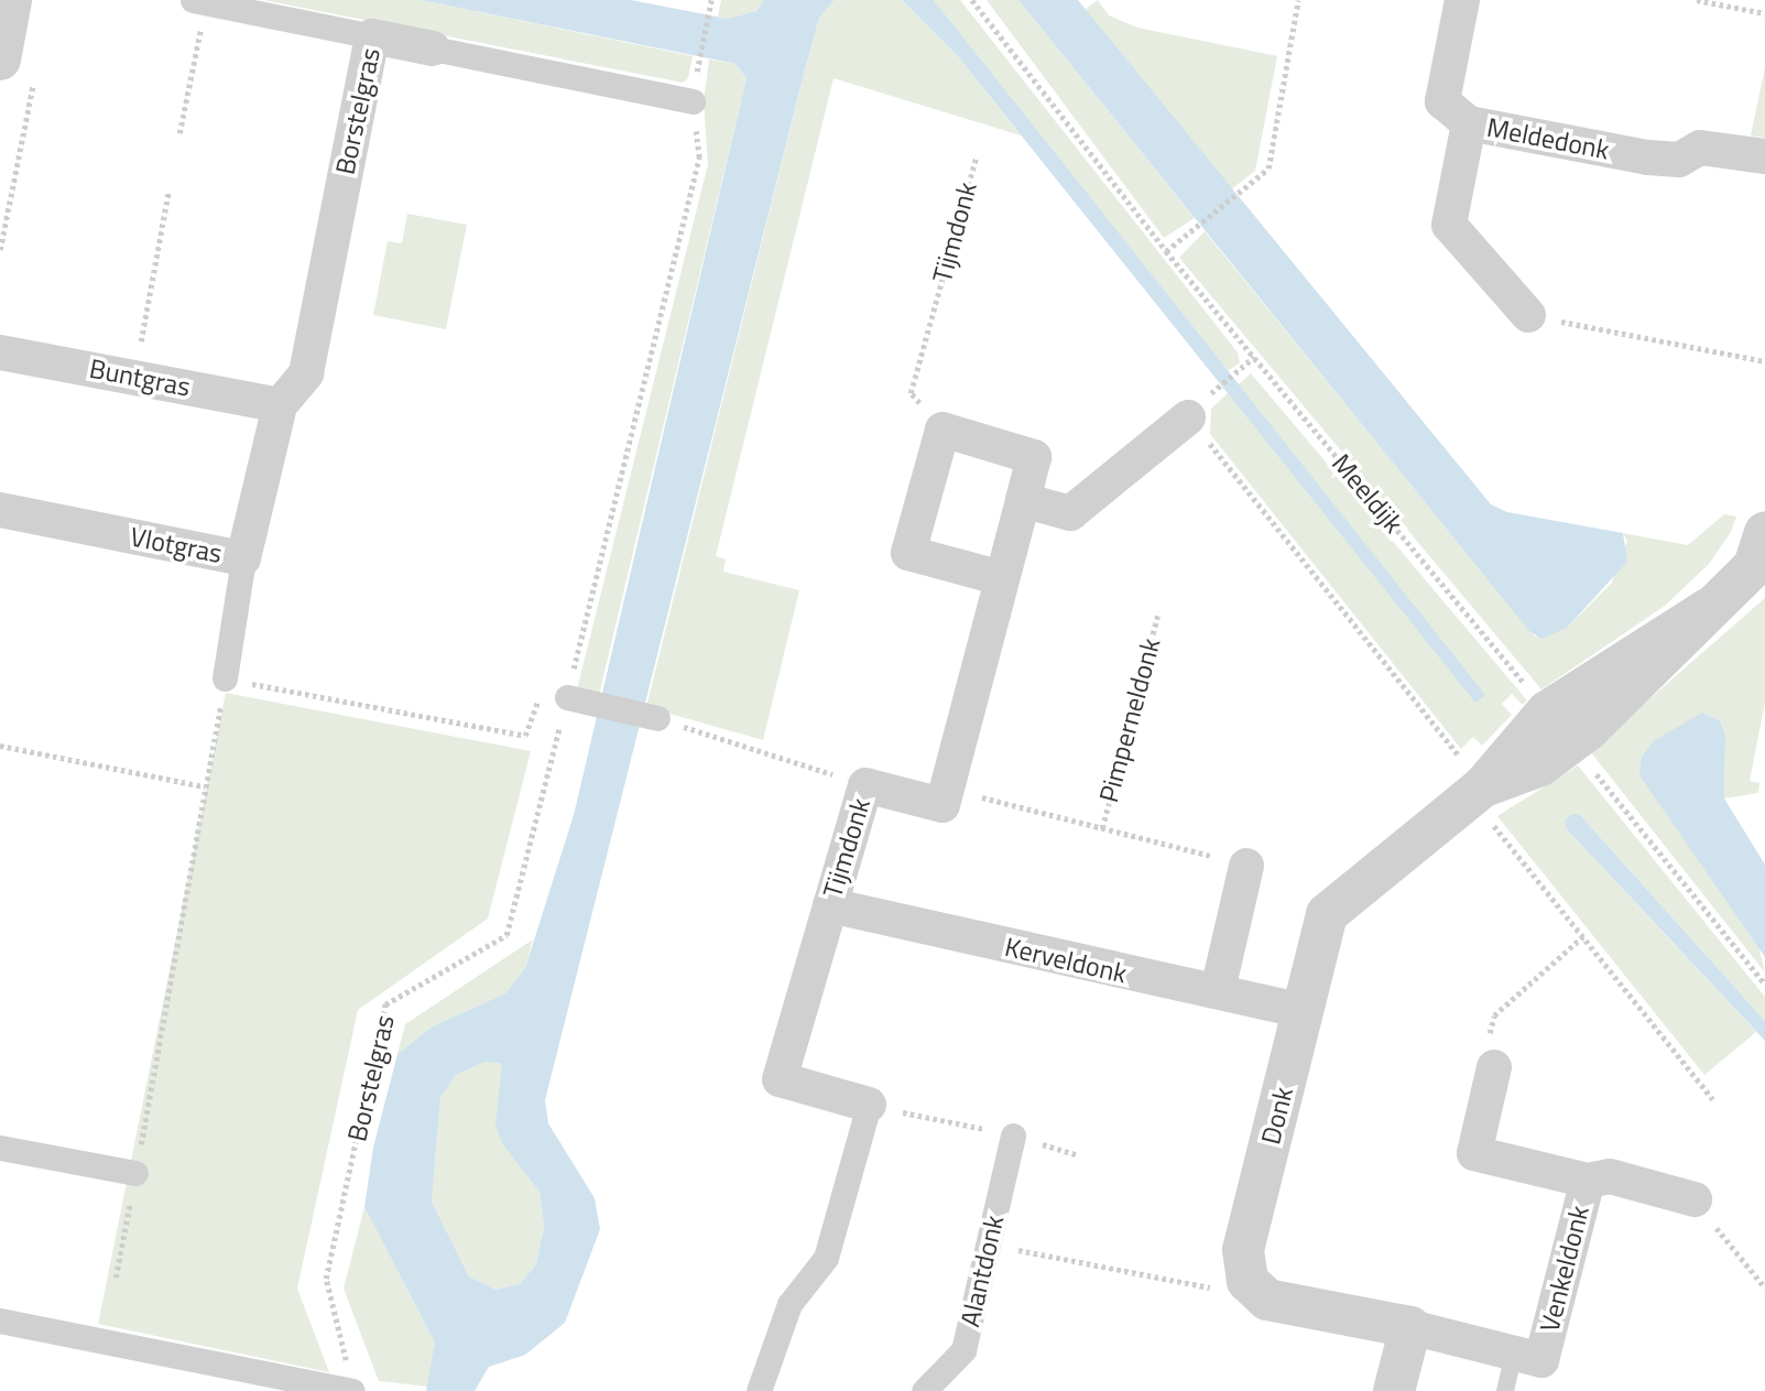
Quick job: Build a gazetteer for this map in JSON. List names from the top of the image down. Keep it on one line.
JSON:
{"streets":{"street":["Borstelgras","Meldedonk","Tijmdonk","Buntgras","Vlotgras","Kerveldonk","Donk","Venkeldonk","Alantdonk"],"path":["Meeldijk","Pimperneldonk"]},"crossings":[["Borstelgras","Buntgras"],["Borstelgras","Vlotgras"],["Tijmdonk","Pimperneldonk"],["Tijmdonk","Kerveldonk"],["Buntgras","Vlotgras"],["Meeldijk","Donk"],["Kerveldonk","Donk"]]}
